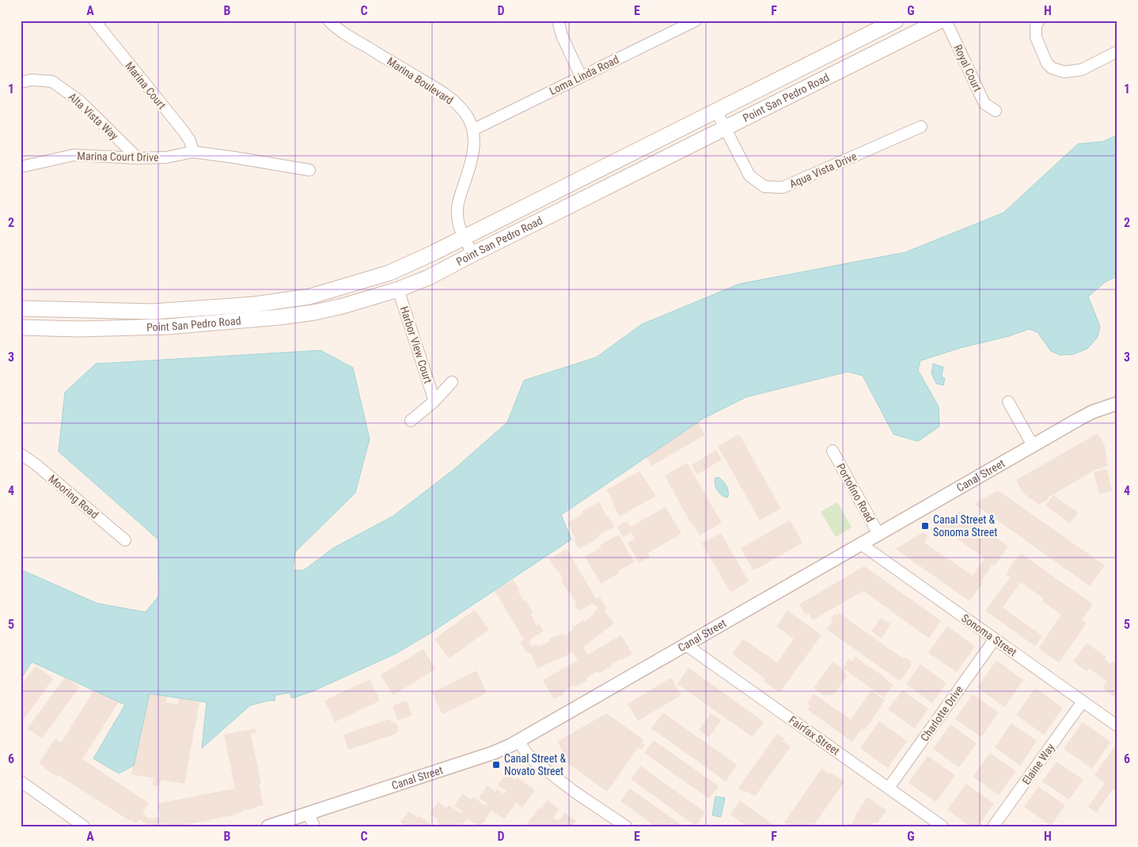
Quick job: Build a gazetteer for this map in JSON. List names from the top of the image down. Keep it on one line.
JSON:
{"streets":{"main road":["Point San Pedro Road"],"street":["Royal Court","Loma Linda Road","Marina Boulevard","Marina Court","Alta Vista Way","Marina Court Drive","Aqua Vista Drive","Harbor View Court","Canal Street","Portofino Road","Mooring Road","Sonoma Street","Charlotte Drive","Fairfax Street","Elaine Way"]},"crossings":[["Loma Linda Road","Marina Boulevard"],["Marina Boulevard","Point San Pedro Road"],["Marina Court","Marina Court Drive"],["Point San Pedro Road","Aqua Vista Drive"],["Point San Pedro Road","Harbor View Court"],["Alta Vista Way","Marina Court Drive"],["Canal Street","Portofino Road"],["Canal Street","Sonoma Street"],["Canal Street","Fairfax Street"],["Sonoma Street","Charlotte Drive"],["Sonoma Street","Elaine Way"],["Charlotte Drive","Fairfax Street"]],"places":{"transit":["Canal Street & Sonoma Street","Canal Street & Novato Street"]},"grid":{"columns":["A","B","C","D","E","F","G","H"],"rows":["1","2","3","4","5","6"]}}
